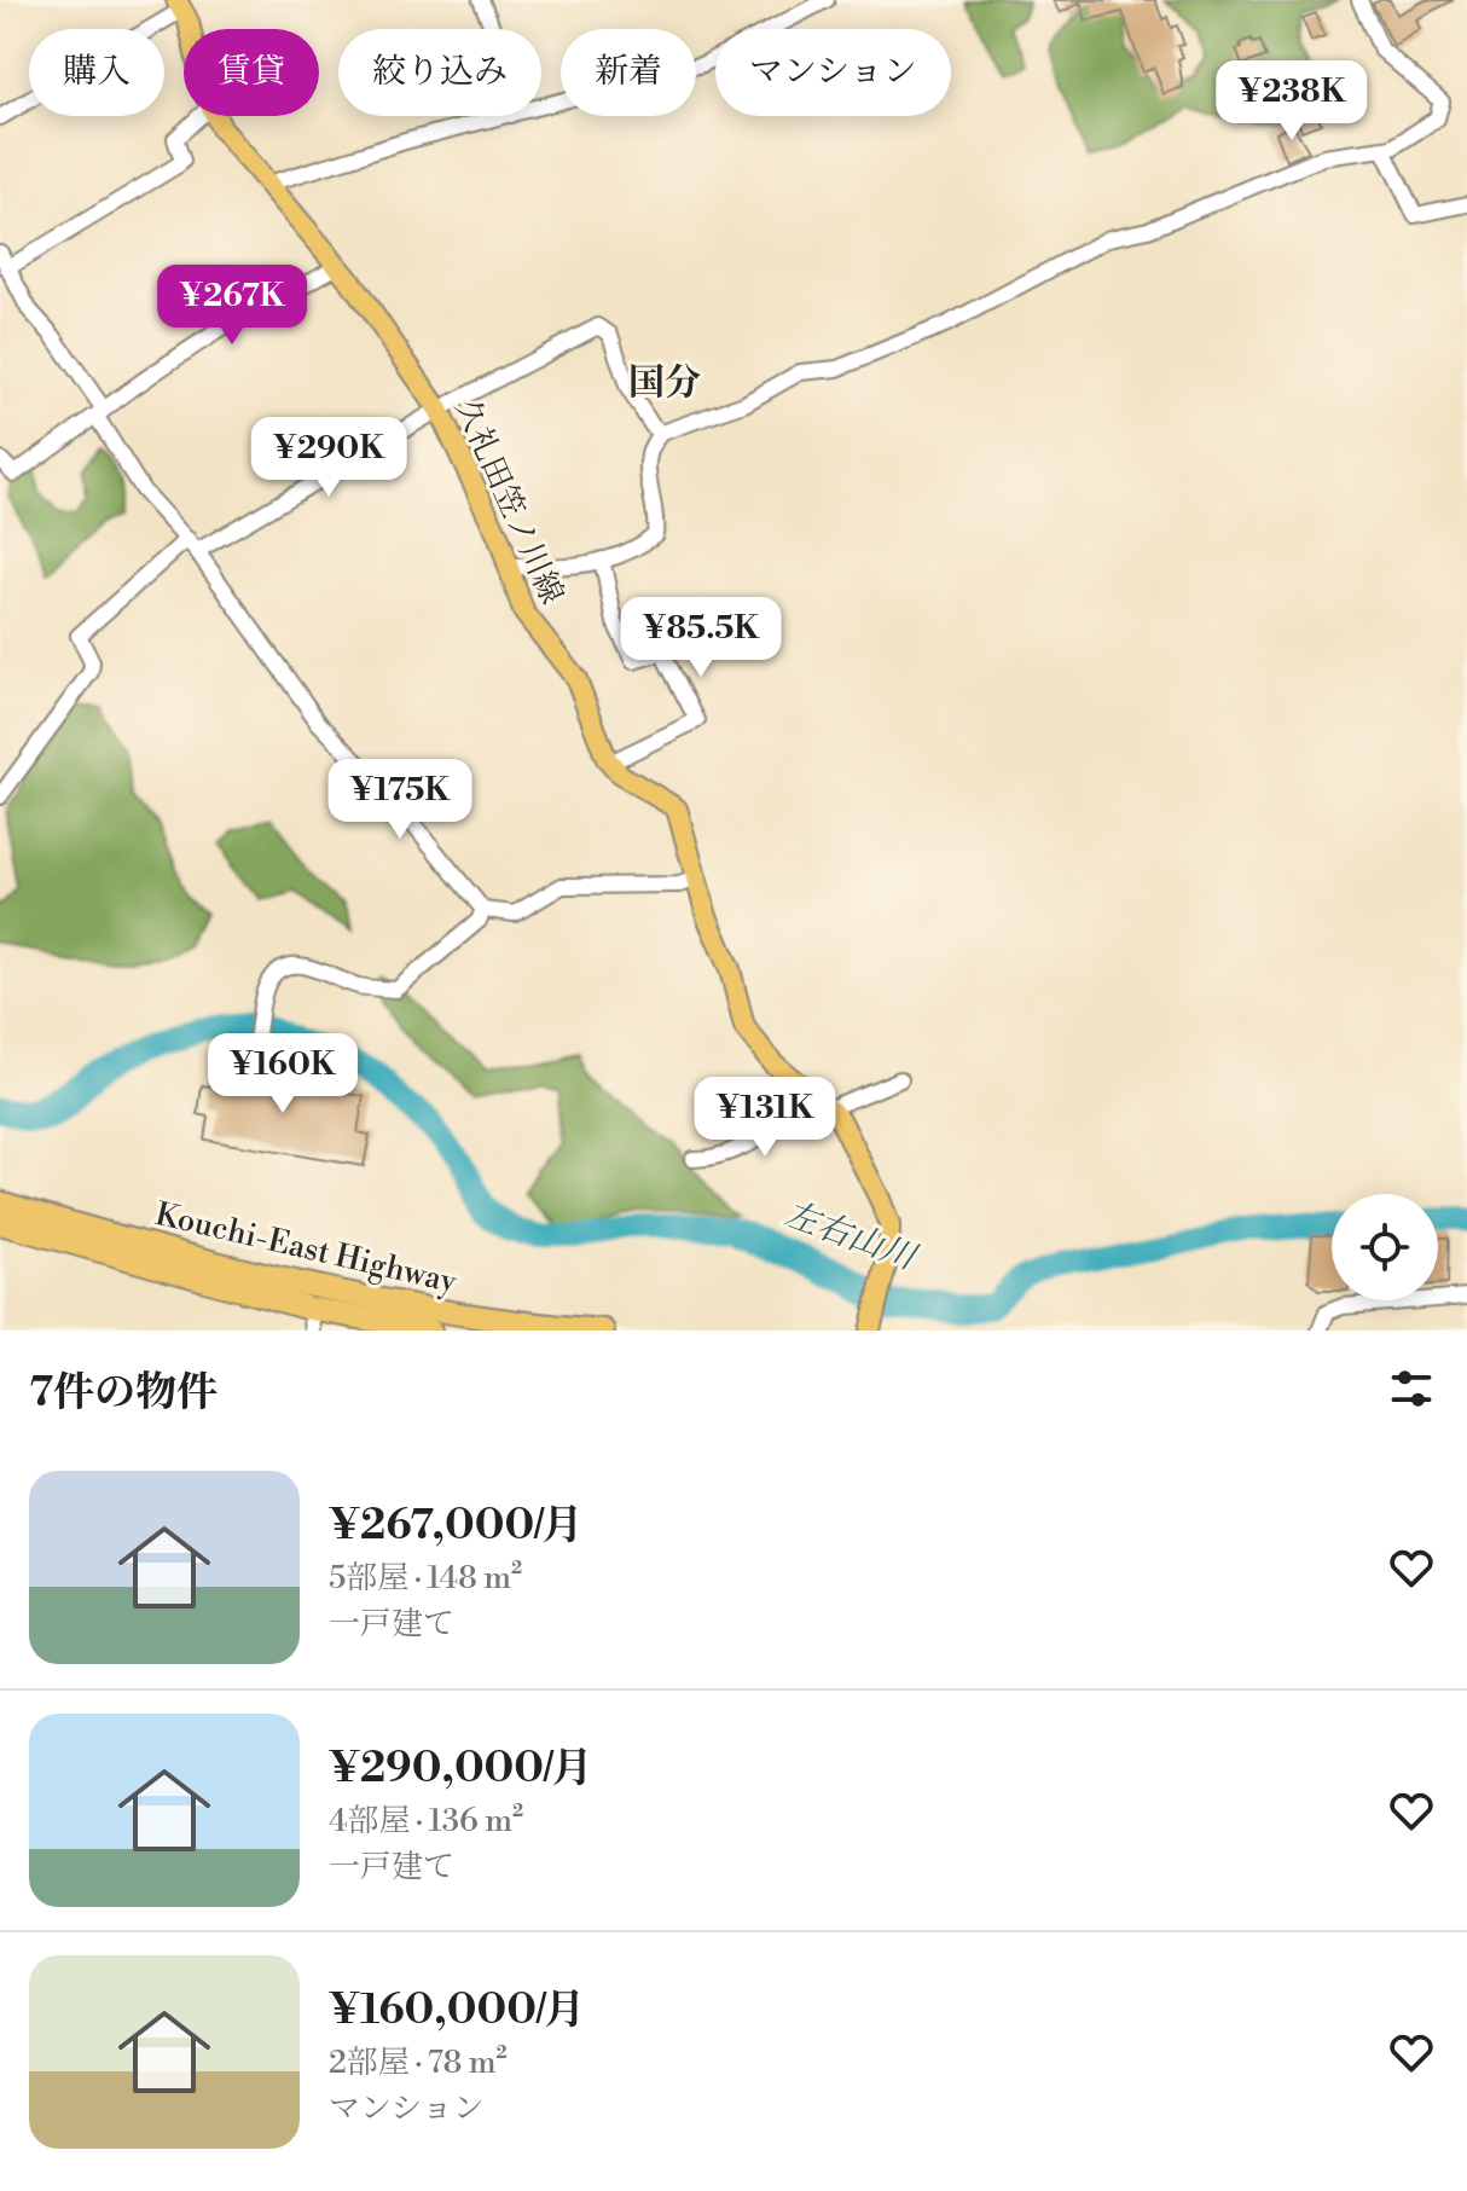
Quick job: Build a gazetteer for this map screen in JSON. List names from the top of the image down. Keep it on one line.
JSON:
{"streets":{"highway":["Kouchi-East Highway"],"main road":["久礼田笠ノ川線"]},"districts":["国分"],"water":["左右山川"],"page":{"chip":["購入","賃貸","絞り込み","新着","マンション"],"price":["¥238K","¥267K","¥290K","¥85.5K","¥175K","¥160K","¥131K"],"heading":"7件の物件","list":[{"name":"¥267,000/月","note":"5部屋 · 148 m² · 一戸建て"},{"name":"¥290,000/月","note":"4部屋 · 136 m² · 一戸建て"},{"name":"¥160,000/月","note":"2部屋 · 78 m² · マンション"}]}}
